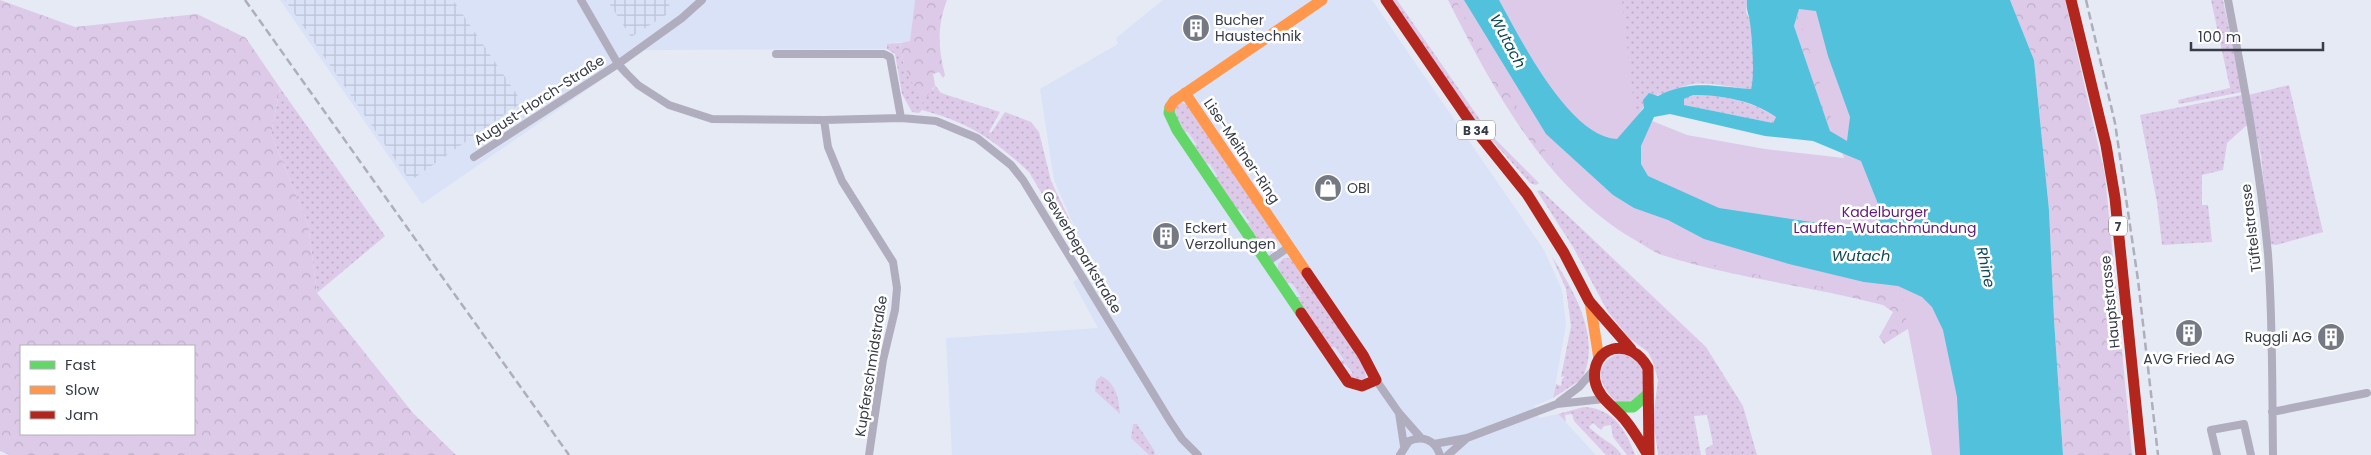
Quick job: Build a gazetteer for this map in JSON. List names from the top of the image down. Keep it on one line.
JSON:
{"streets":{"main road":["B 34","Lise-Meitner-Ring","7","Hauptstrasse"],"street":["August-Horch-Straße","Tüftelstrasse","Gewerbeparkstraße","Kupferschmidstraße"]},"crossings":[["August-Horch-Straße","Gewerbeparkstraße"],["Gewerbeparkstraße","Kupferschmidstraße"]],"water":["Wutach","Rhine"],"parks":["Kadelburger Lauffen-Wutachmündung"],"places":{"building":["Bucher Haustechnik","Eckert Verzollungen","AVG Fried AG","Ruggli AG"],"shop":["OBI"]},"legend":["Fast","Slow","Jam"],"scale_bar":"100 m"}
